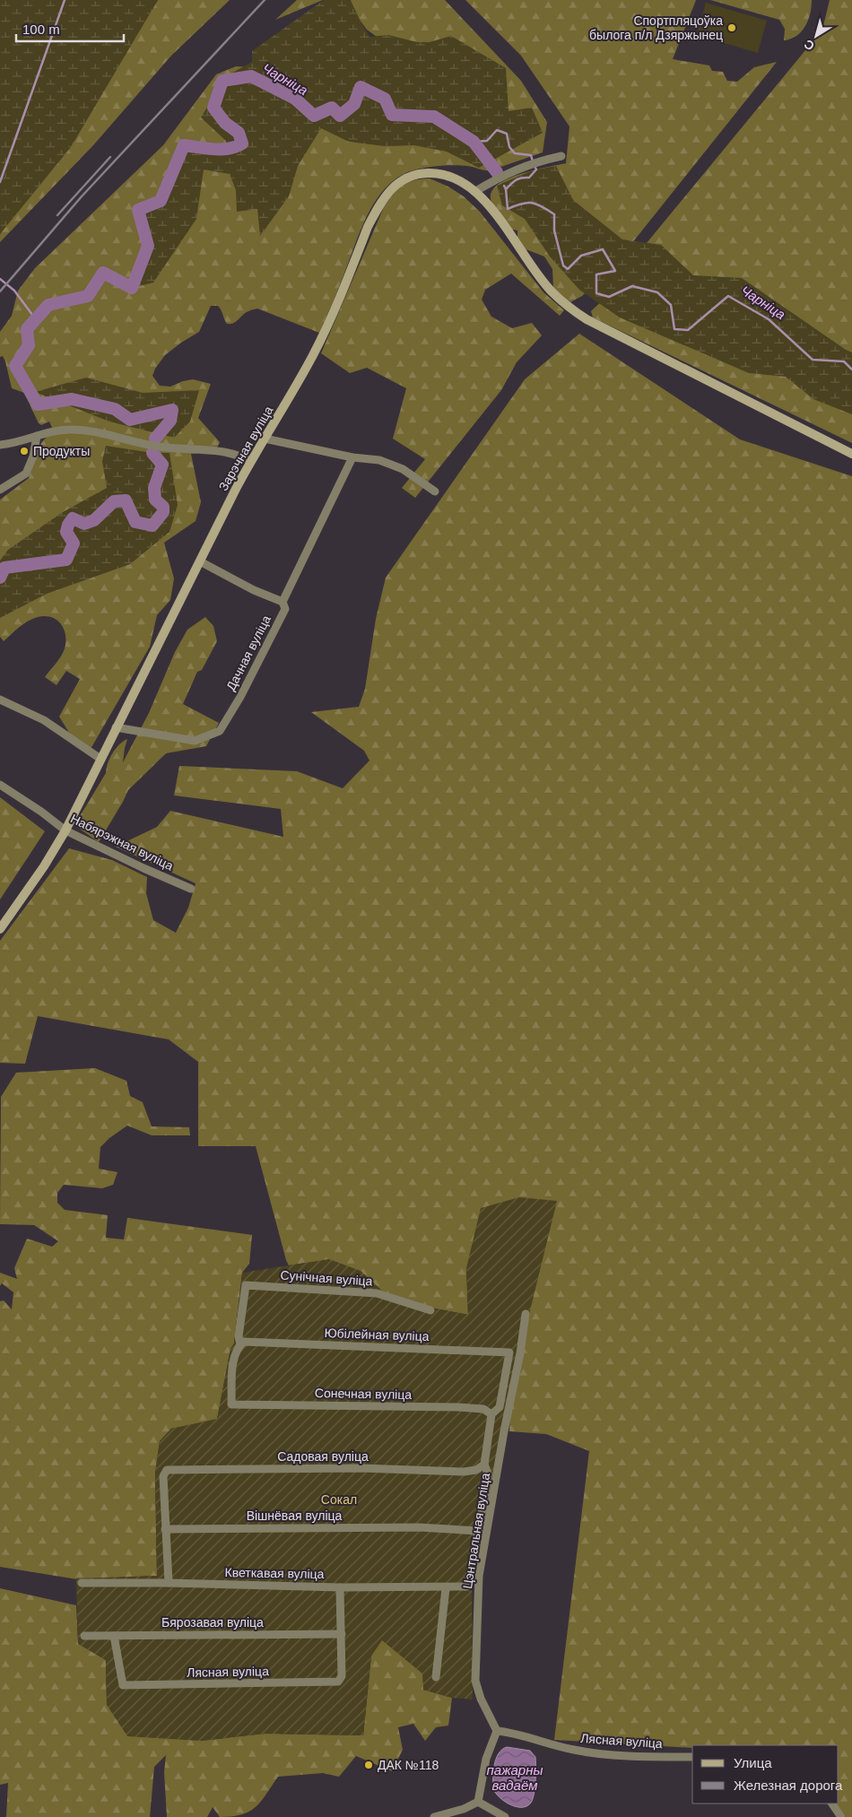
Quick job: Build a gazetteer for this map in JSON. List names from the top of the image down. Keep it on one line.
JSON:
{"streets":{"street":["Зарэчная вуліца","Дачная вуліца","Набярэжная вуліца","Сунічная вуліца","Юбілейная вуліца","Сонечная вуліца","Садовая вуліца","Вішнёвая вуліца","Цэнтральная вуліца","Кветкавая вуліца","Бярозавая вуліца","Лясная вуліца"]},"crossings":[["Зарэчная вуліца","Дачная вуліца"],["Зарэчная вуліца","Набярэжная вуліца"],["Сунічная вуліца","Юбілейная вуліца"],["Сунічная вуліца","Сонечная вуліца"],["Юбілейная вуліца","Сонечная вуліца"],["Садовая вуліца","Вішнёвая вуліца"],["Вішнёвая вуліца","Кветкавая вуліца"],["Цэнтральная вуліца","Лясная вуліца"],["Бярозавая вуліца","Лясная вуліца"]],"water":["Чарніца","пажарны вадаём"],"parks":["Сокал"],"places":["Спортпляцоўка былога п/л Дзяржынец","Продукты","ДАК №118"],"legend":["Улица","Железная дорога"],"scale_bar":"100 m","north":"bottom left"}
